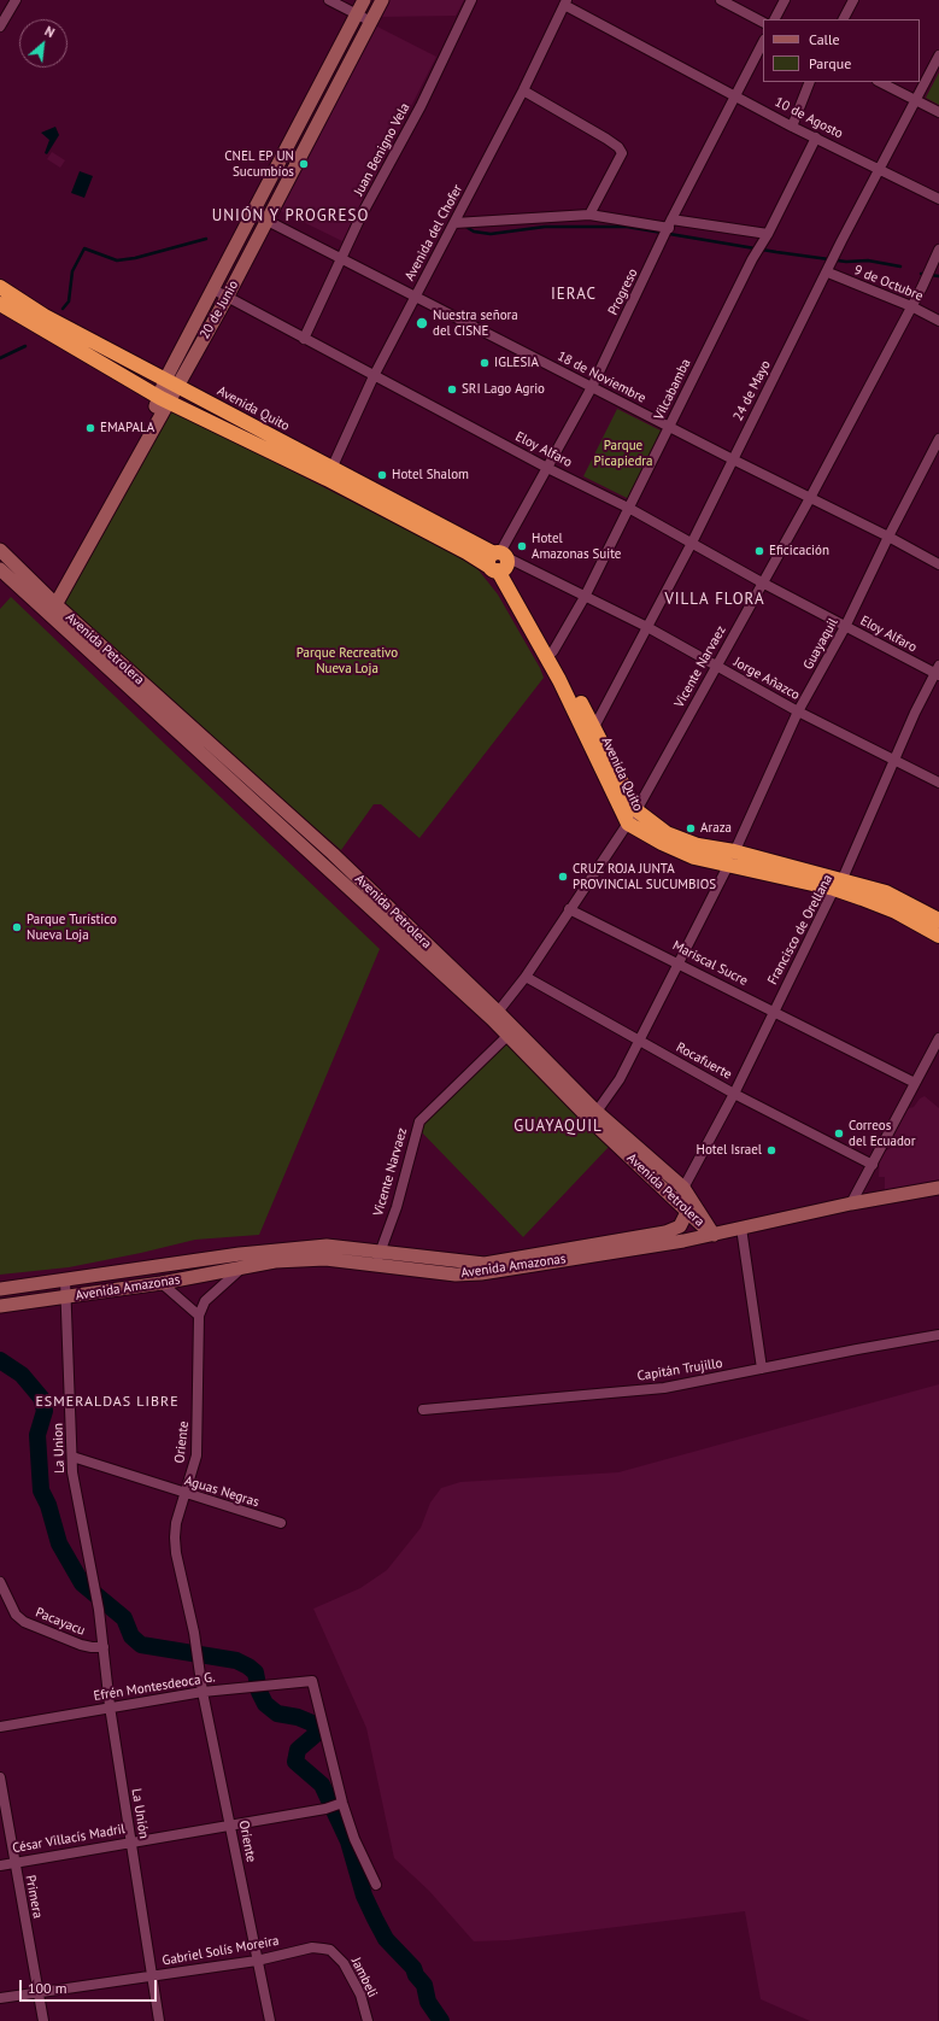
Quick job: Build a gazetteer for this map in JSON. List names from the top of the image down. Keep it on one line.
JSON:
{"streets":{"highway":["Avenida Quito"],"main road":["20 de Junio","Avenida Petrolera","Avenida Amazonas"],"street":["10 de Agosto","Juan Benigno Vela","Avenida del Chofer","9 de Octubre","Progreso","18 de Noviembre","Vilcabamba","24 de Mayo","Eloy Alfaro","Guayaquil","Vicente Narvaez","Jorge Añazco","Francisco de Orellana","Mariscal Sucre","Rocafuerte","Capitán Trujillo","Oriente","La Union","Aguas Negras","Pacayacu","Efrén Montesdeoca G.","La Unión","César Villacís Madril","Primera","Gabriel Solís Moreira","Jambeli"]},"crossings":[["10 de Agosto","Avenida del Chofer"],["10 de Agosto","Progreso"],["10 de Agosto","Vilcabamba"],["10 de Agosto","24 de Mayo"],["Juan Benigno Vela","18 de Noviembre"],["Juan Benigno Vela","Eloy Alfaro"],["Avenida del Chofer","18 de Noviembre"],["Avenida del Chofer","Avenida Quito"],["Avenida del Chofer","Eloy Alfaro"],["9 de Octubre","24 de Mayo"],["9 de Octubre","Vicente Narvaez"],["Progreso","18 de Noviembre"],["Progreso","Avenida Quito"],["Progreso","Eloy Alfaro"],["Progreso","Jorge Añazco"],["20 de Junio","18 de Noviembre"],["20 de Junio","Avenida Quito"],["20 de Junio","Eloy Alfaro"],["20 de Junio","Avenida Petrolera"],["18 de Noviembre","Vilcabamba"],["18 de Noviembre","24 de Mayo"],["18 de Noviembre","Guayaquil"],["18 de Noviembre","Vicente Narvaez"],["Vilcabamba","Avenida Quito"],["Vilcabamba","Eloy Alfaro"],["Vilcabamba","Jorge Añazco"],["24 de Mayo","Avenida Quito"],["24 de Mayo","Eloy Alfaro"],["24 de Mayo","Jorge Añazco"],["Avenida Quito","Guayaquil"],["Avenida Quito","Vicente Narvaez"],["Avenida Quito","Jorge Añazco"],["Avenida Quito","Francisco de Orellana"],["Eloy Alfaro","Guayaquil"],["Eloy Alfaro","Vicente Narvaez"],["Eloy Alfaro","Francisco de Orellana"],["Guayaquil","Avenida Petrolera"],["Guayaquil","Jorge Añazco"],["Guayaquil","Mariscal Sucre"],["Guayaquil","Rocafuerte"],["Avenida Petrolera","Vicente Narvaez"],["Avenida Petrolera","Francisco de Orellana"],["Avenida Petrolera","Avenida Amazonas"],["Vicente Narvaez","Jorge Añazco"],["Vicente Narvaez","Mariscal Sucre"],["Vicente Narvaez","Rocafuerte"],["Vicente Narvaez","Avenida Amazonas"],["Jorge Añazco","Francisco de Orellana"],["Francisco de Orellana","Mariscal Sucre"],["Francisco de Orellana","Rocafuerte"],["Avenida Amazonas","Oriente"],["Avenida Amazonas","La Union"],["Oriente","Aguas Negras"],["Oriente","Efrén Montesdeoca G."],["Oriente","César Villacís Madril"],["Oriente","Gabriel Solís Moreira"],["La Union","Aguas Negras"],["La Union","La Unión"],["Pacayacu","La Unión"],["Efrén Montesdeoca G.","La Unión"],["Efrén Montesdeoca G.","César Villacís Madril"],["La Unión","César Villacís Madril"],["La Unión","Gabriel Solís Moreira"],["César Villacís Madril","Primera"],["Primera","Gabriel Solís Moreira"],["Gabriel Solís Moreira","Jambeli"]],"districts":["UNIÓN Y PROGRESO","IERAC","VILLA FLORA","GUAYAQUIL","ESMERALDAS LIBRE"],"parks":["Parque Picapiedra","Parque Recreativo Nueva Loja"],"places":["CNEL EP UN Sucumbíos","Nuestra señora del CISNE","IGLESIA","SRI Lago Agrio","EMAPALA","Hotel Shalom","Hotel Amazonas Suite","Eficicación","Araza","CRUZ ROJA JUNTA PROVINCIAL SUCUMBIOS","Parque Turístico Nueva Loja","Correos del Ecuador","Hotel Israel"],"legend":["Calle","Parque"],"scale_bar":"100 m","north":"top right"}
